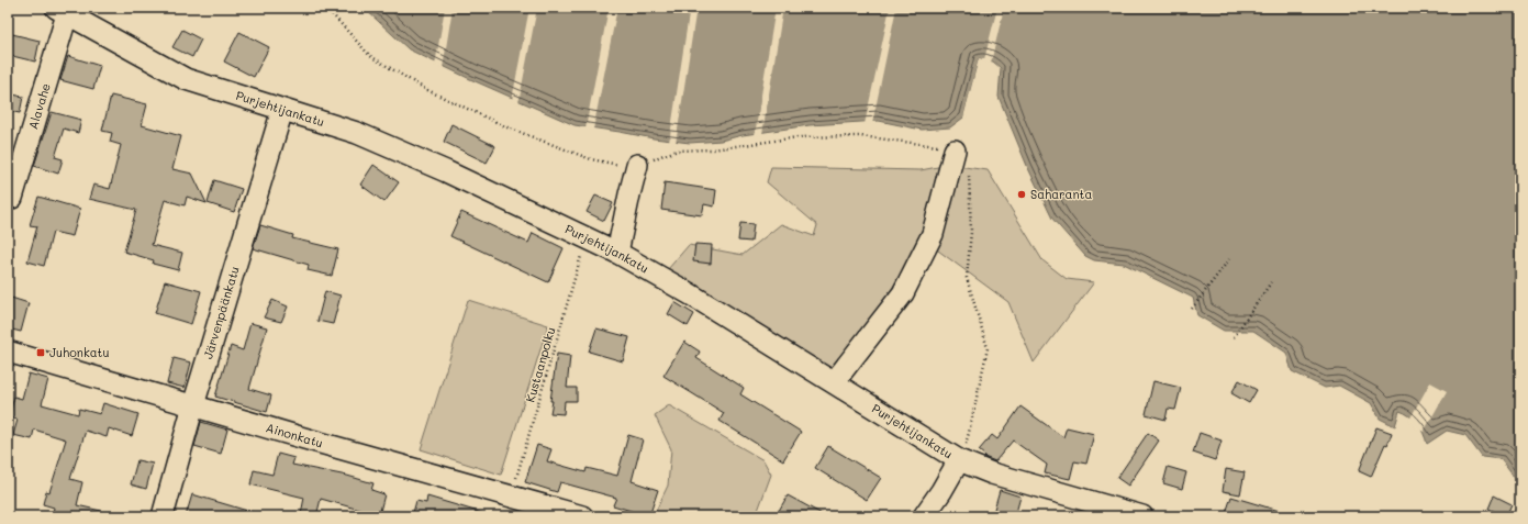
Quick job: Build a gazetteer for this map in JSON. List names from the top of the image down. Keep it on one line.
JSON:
{"streets":{"street":["Alavahe","Purjehtijankatu","Järvenpäänkatu","Ainonkatu"],"path":["Kustaanpolku"]},"crossings":[["Alavahe","Purjehtijankatu"],["Purjehtijankatu","Järvenpäänkatu"],["Purjehtijankatu","Kustaanpolku"],["Järvenpäänkatu","Ainonkatu"],["Kustaanpolku","Ainonkatu"]],"places":{"other":["Saharanta"],"transit":["Juhonkatu"]}}
